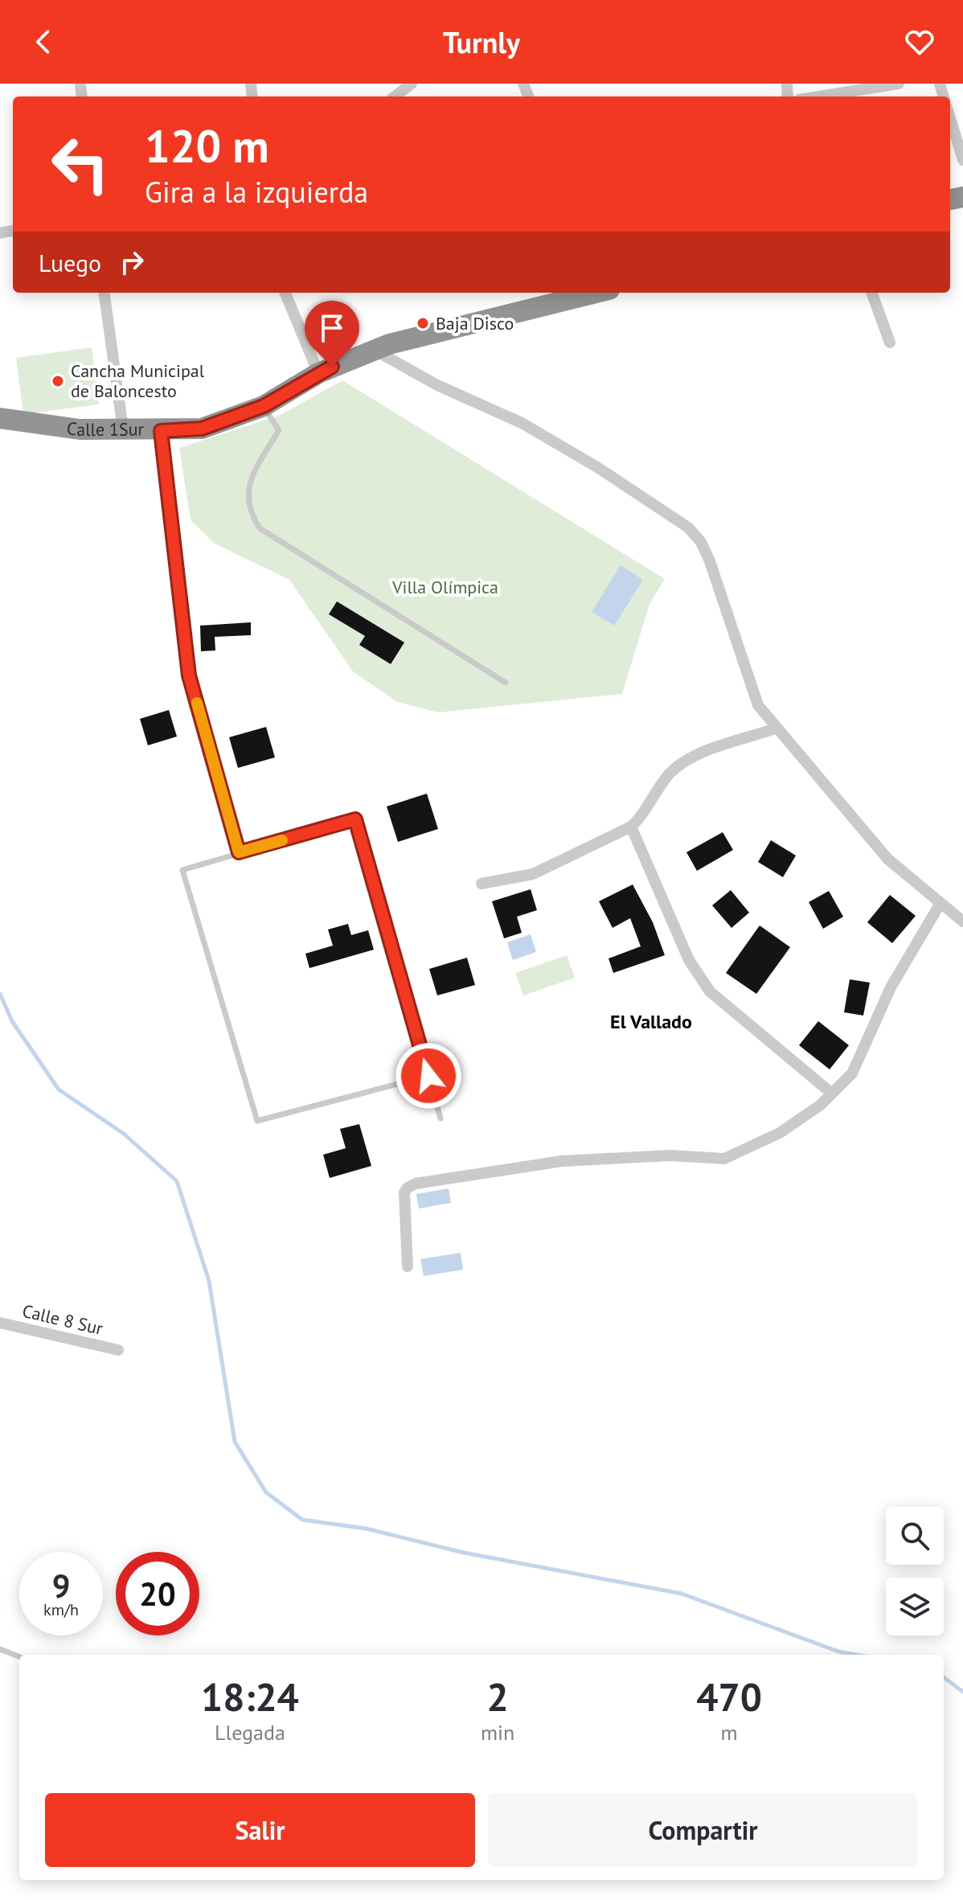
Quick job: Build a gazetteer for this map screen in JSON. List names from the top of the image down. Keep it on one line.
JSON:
{"streets":{"highway":["Calle 1Sur"],"street":["Calle 8 Sur"]},"districts":["El Vallado"],"parks":["Villa Olímpica"],"places":["Baja Disco","Cancha Municipal de Baloncesto"],"page":{"header":"Turnly","turn":["120 m","Gira a la izquierda"],"then":"Luego","speed":"9 km/h","limit":"20","eta":["18:24","Llegada","2","min","470","m"],"buttons":["Salir","Compartir"]}}
